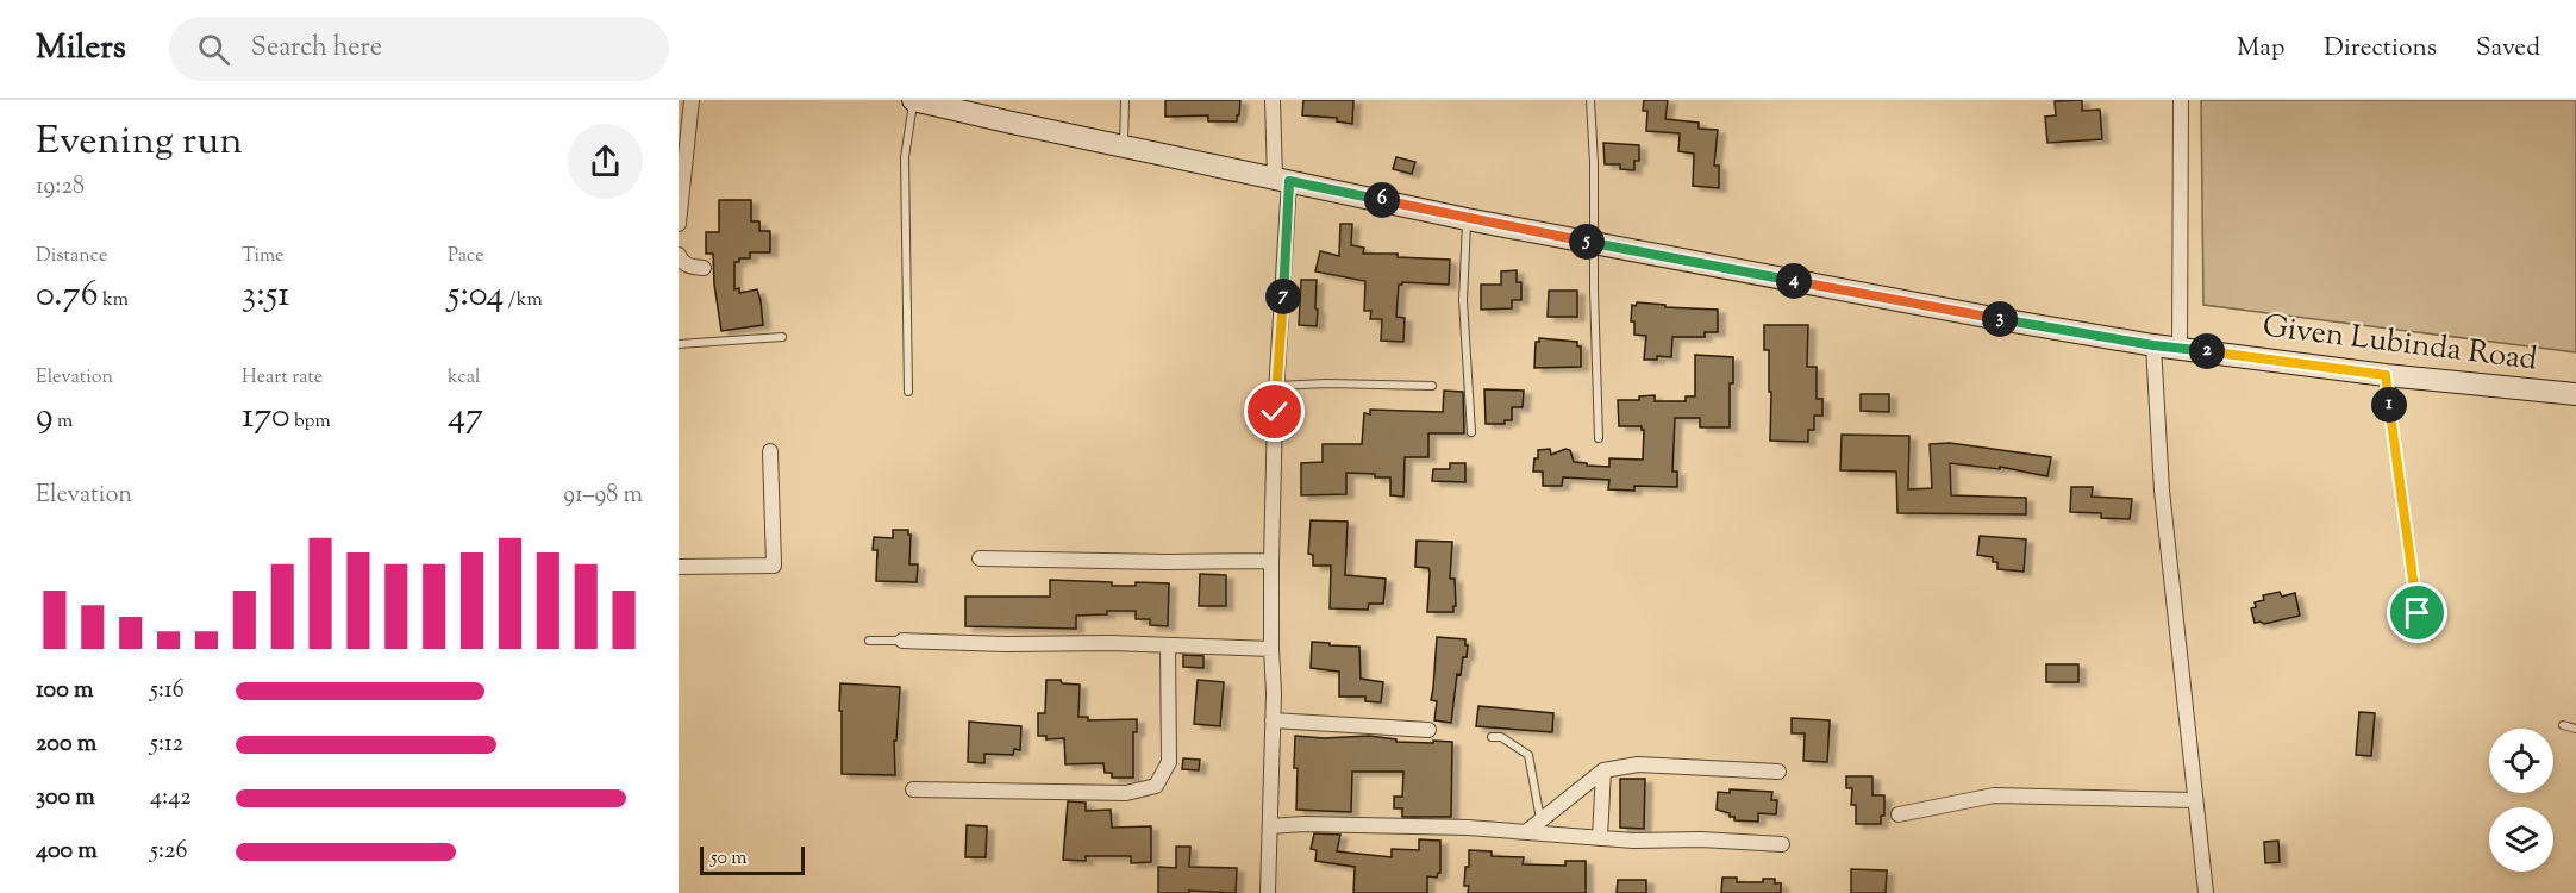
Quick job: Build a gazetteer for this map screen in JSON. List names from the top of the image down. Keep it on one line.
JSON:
{"streets":{"street":["Given Lubinda Road"]},"scale_bar":"50 m","page":{"header":"Milers","search":"Search here","nav":["Map","Directions","Saved"],"heading":["Evening run","19:28"],"pins":["6","5","4","7","3","2","1"],"stats":[["Distance","0.76 km"],["Time","3:51"],["Pace","5:04 /km"],["Elevation","9 m"],["Heart rate","170 bpm"],["kcal","47"]],"chart":["Elevation","91–98 m"],"list":[{"name":"100 m","note":"5:16"},{"name":"200 m","note":"5:12"},{"name":"300 m","note":"4:42"},{"name":"400 m","note":"5:26"}],"scale":"50 m"}}
